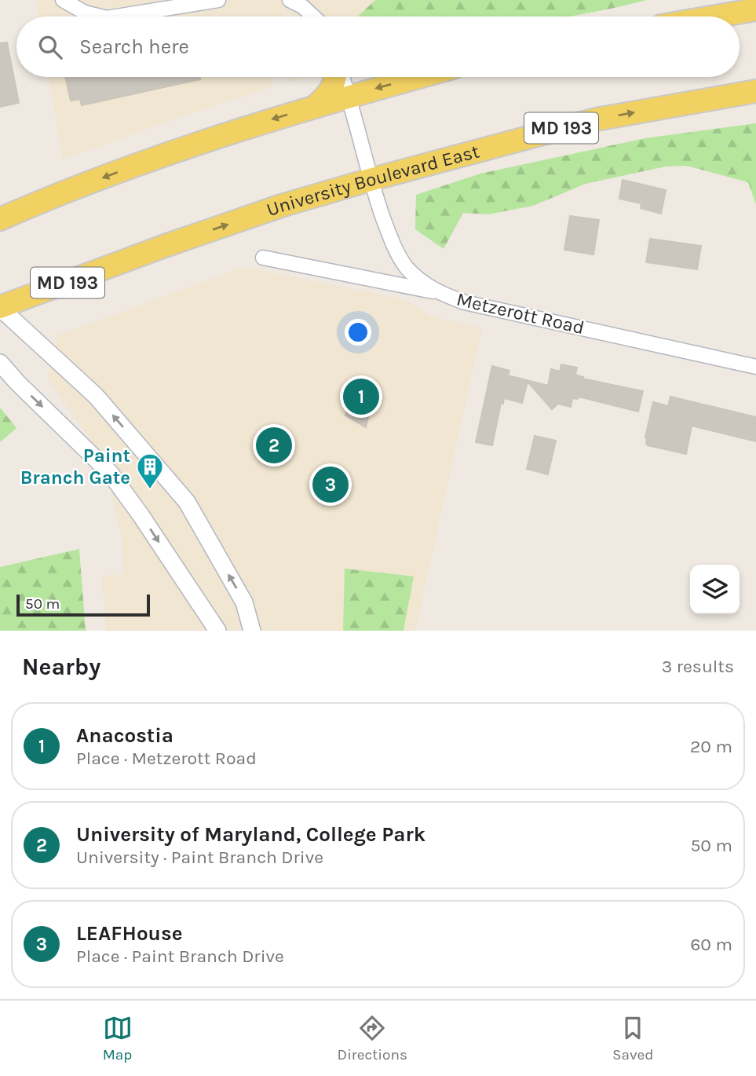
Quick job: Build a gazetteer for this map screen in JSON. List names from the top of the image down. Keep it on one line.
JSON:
{"streets":{"main road":["MD 193","University Boulevard East"],"street":["Metzerott Road"]},"crossings":[["University Boulevard East","Metzerott Road"]],"places":{"building":["Paint Branch Gate"]},"scale_bar":"50 m","page":{"search":"Search here","pins":["1","2","3"],"scale":"50 m","heading":["Nearby","3 results"],"list":[{"mark":"1","name":"Anacostia","note":"Place · Metzerott Road","value":"20 m"},{"mark":"2","name":"University of Maryland, College Park","note":"University · Paint Branch Drive","value":"50 m"},{"mark":"3","name":"LEAFHouse","note":"Place · Paint Branch Drive","value":"60 m"}],"nav":["Map","Directions","Saved"]}}
